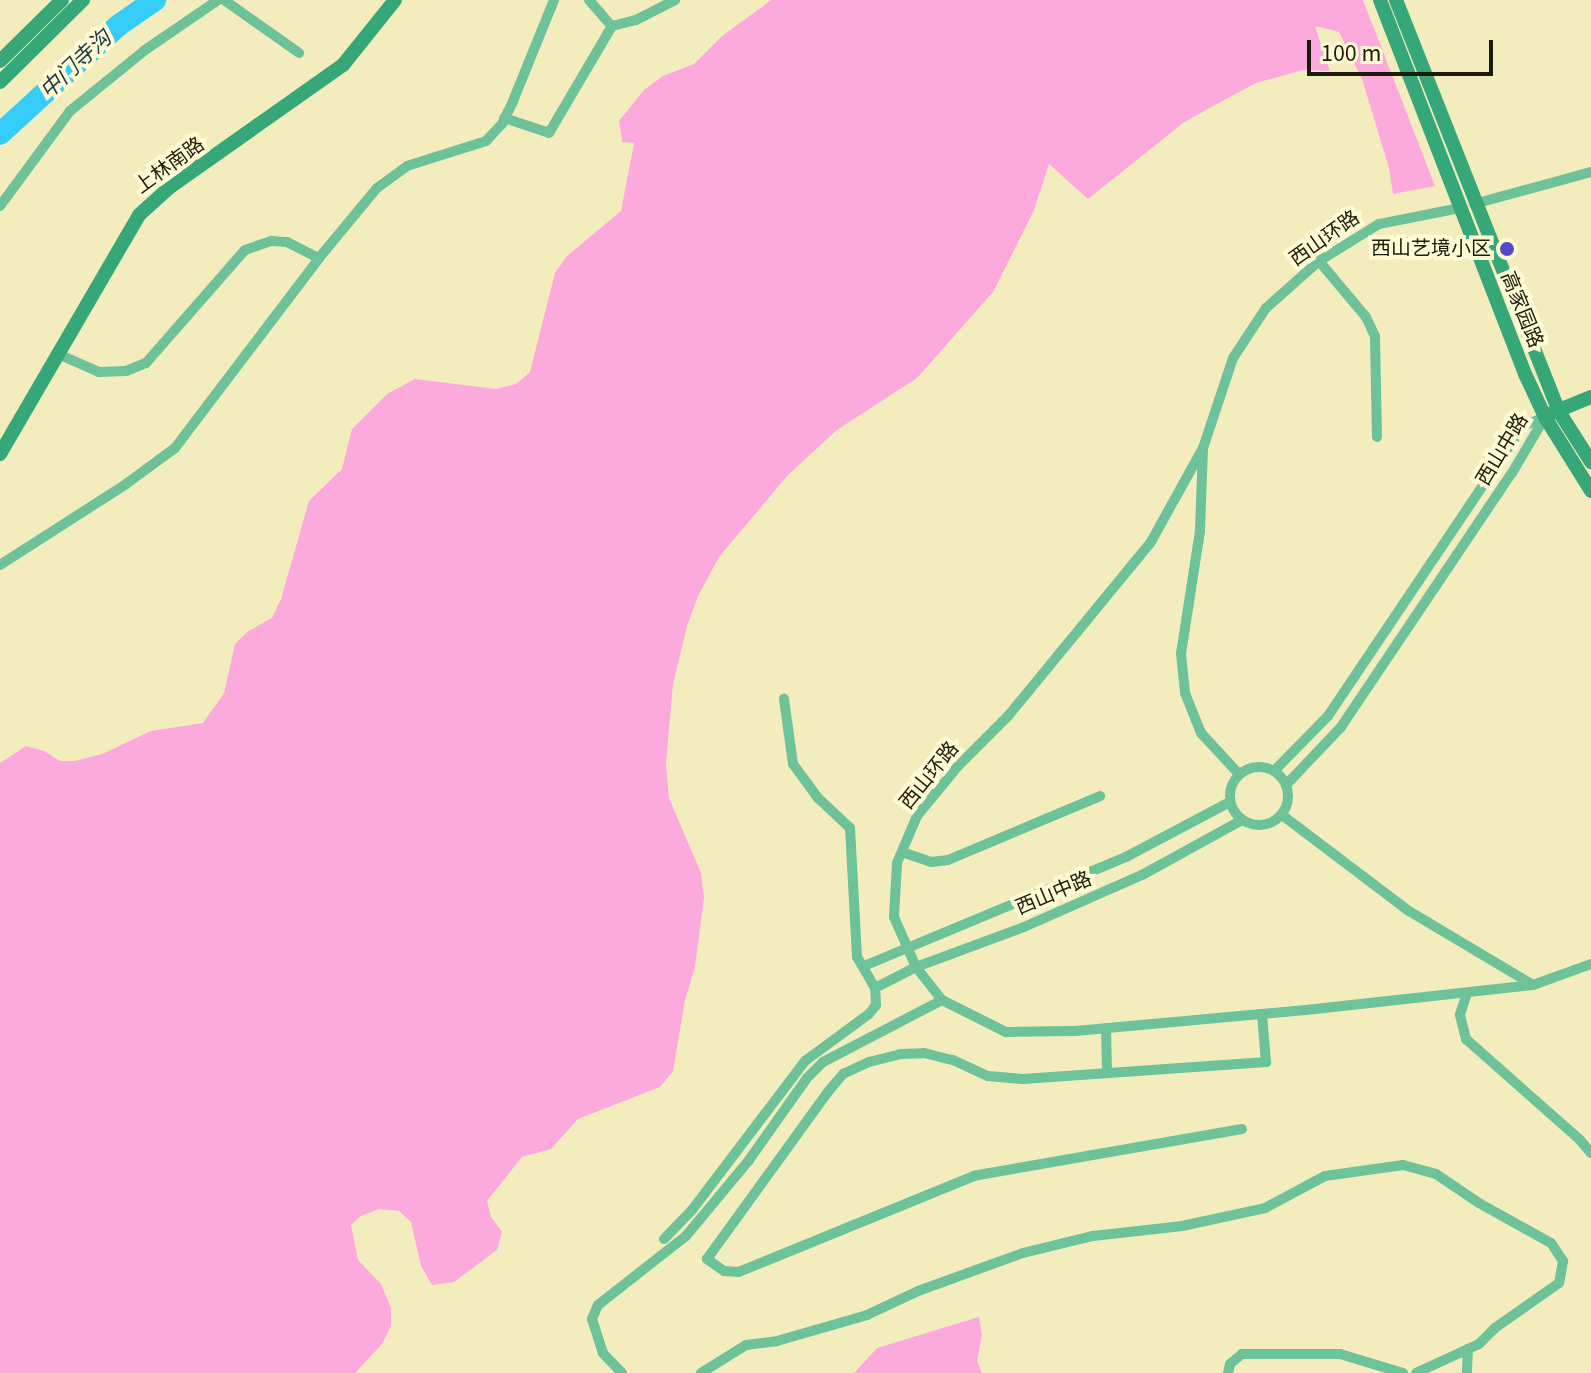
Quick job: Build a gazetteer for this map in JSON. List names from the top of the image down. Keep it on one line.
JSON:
{"streets":{"main road":["上林南路","高家园路"],"street":["西山环路","西山中路"]},"crossings":[["西山环路","高家园路"],["西山环路","西山中路"],["高家园路","西山中路"]],"water":["中门寺沟"],"places":["西山艺境小区"],"scale_bar":"100 m"}
